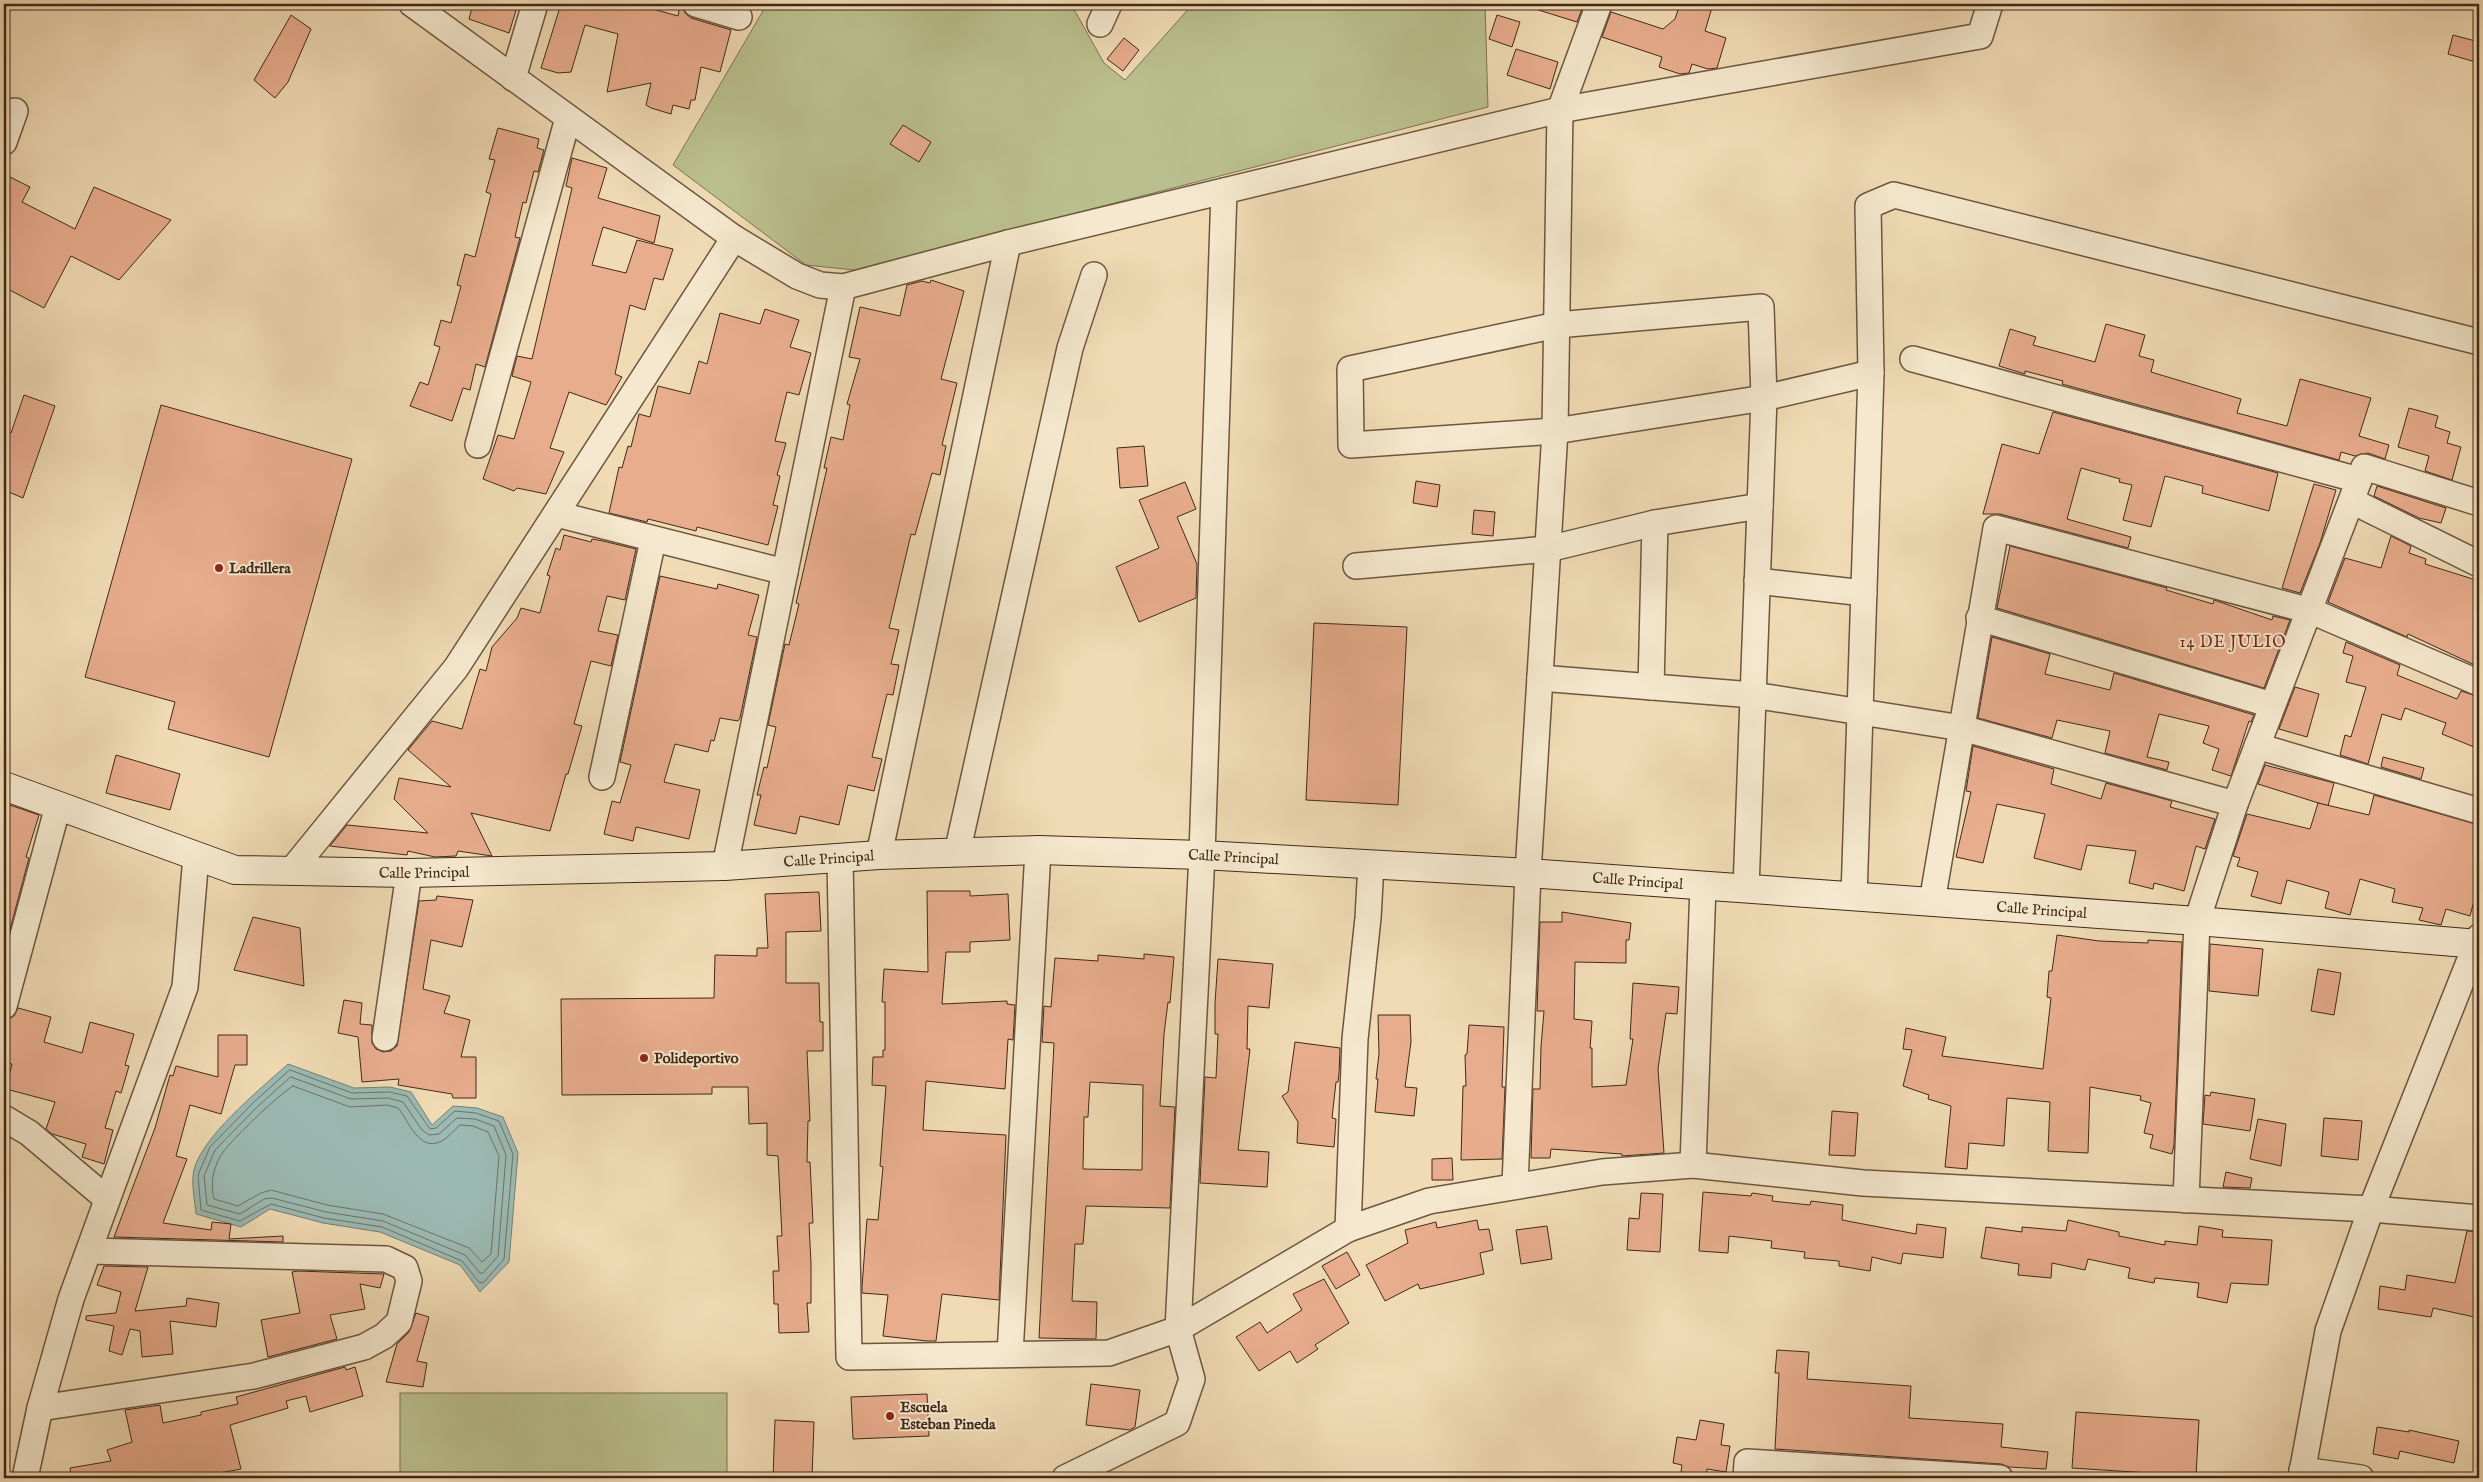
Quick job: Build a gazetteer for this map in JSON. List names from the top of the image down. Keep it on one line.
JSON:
{"streets":{"street":["Calle Principal"]},"districts":["14 DE JULIO"],"places":["Ladrillera","Polideportivo","Escuela Esteban Pineda"]}
